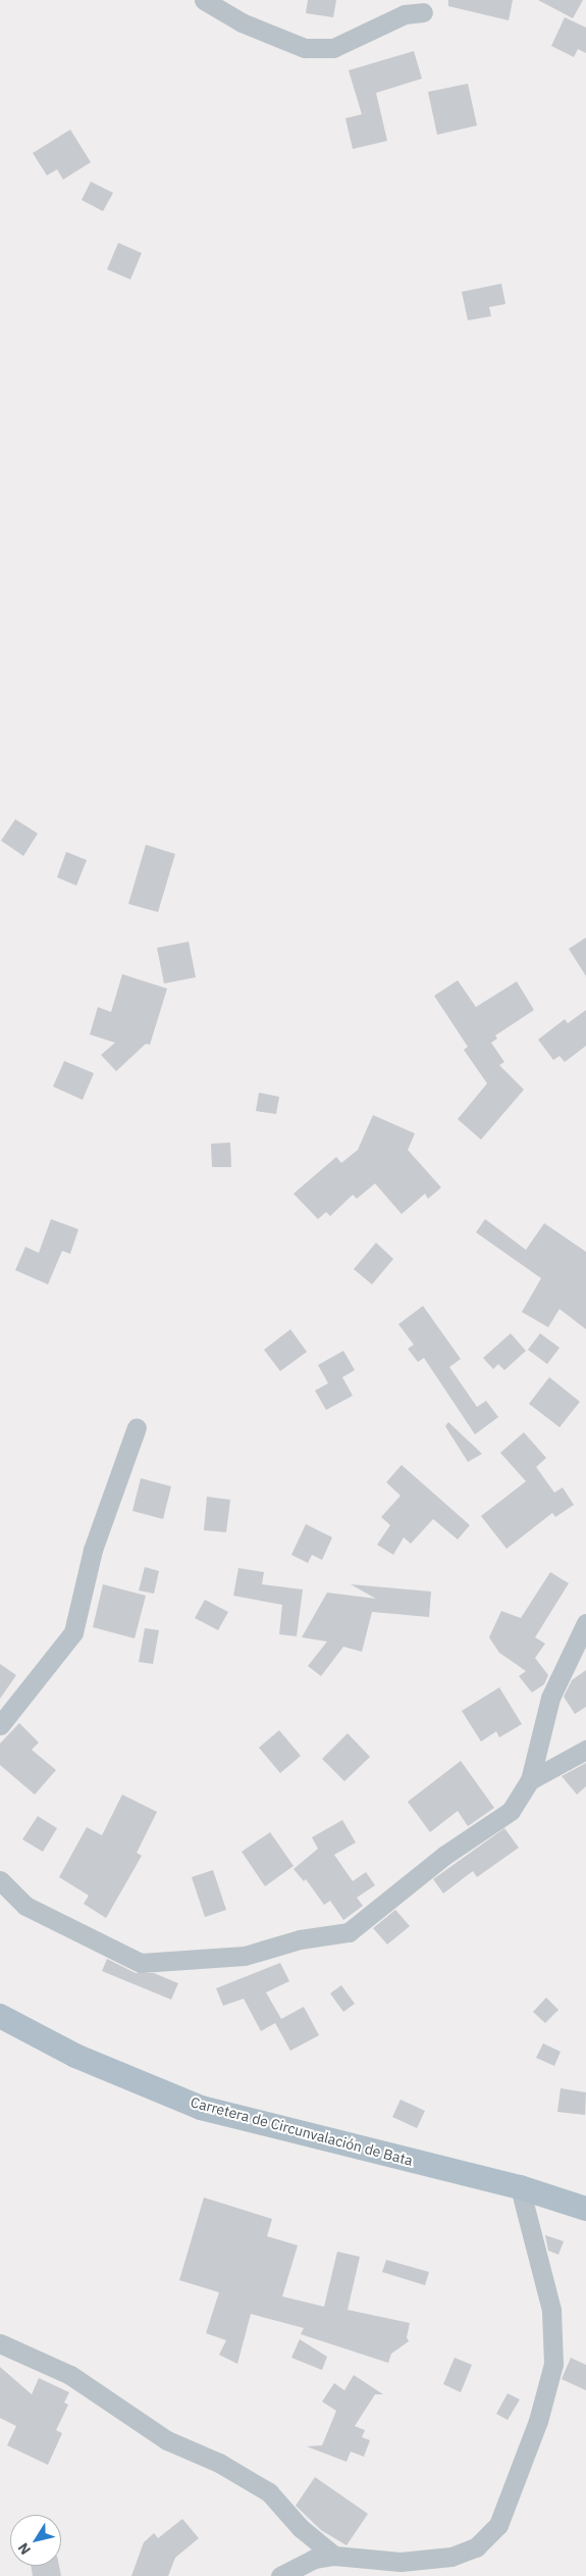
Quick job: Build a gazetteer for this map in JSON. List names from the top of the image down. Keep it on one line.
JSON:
{"streets":{"main road":["Carretera de Circunvalación de Bata"]},"north":"bottom left"}
